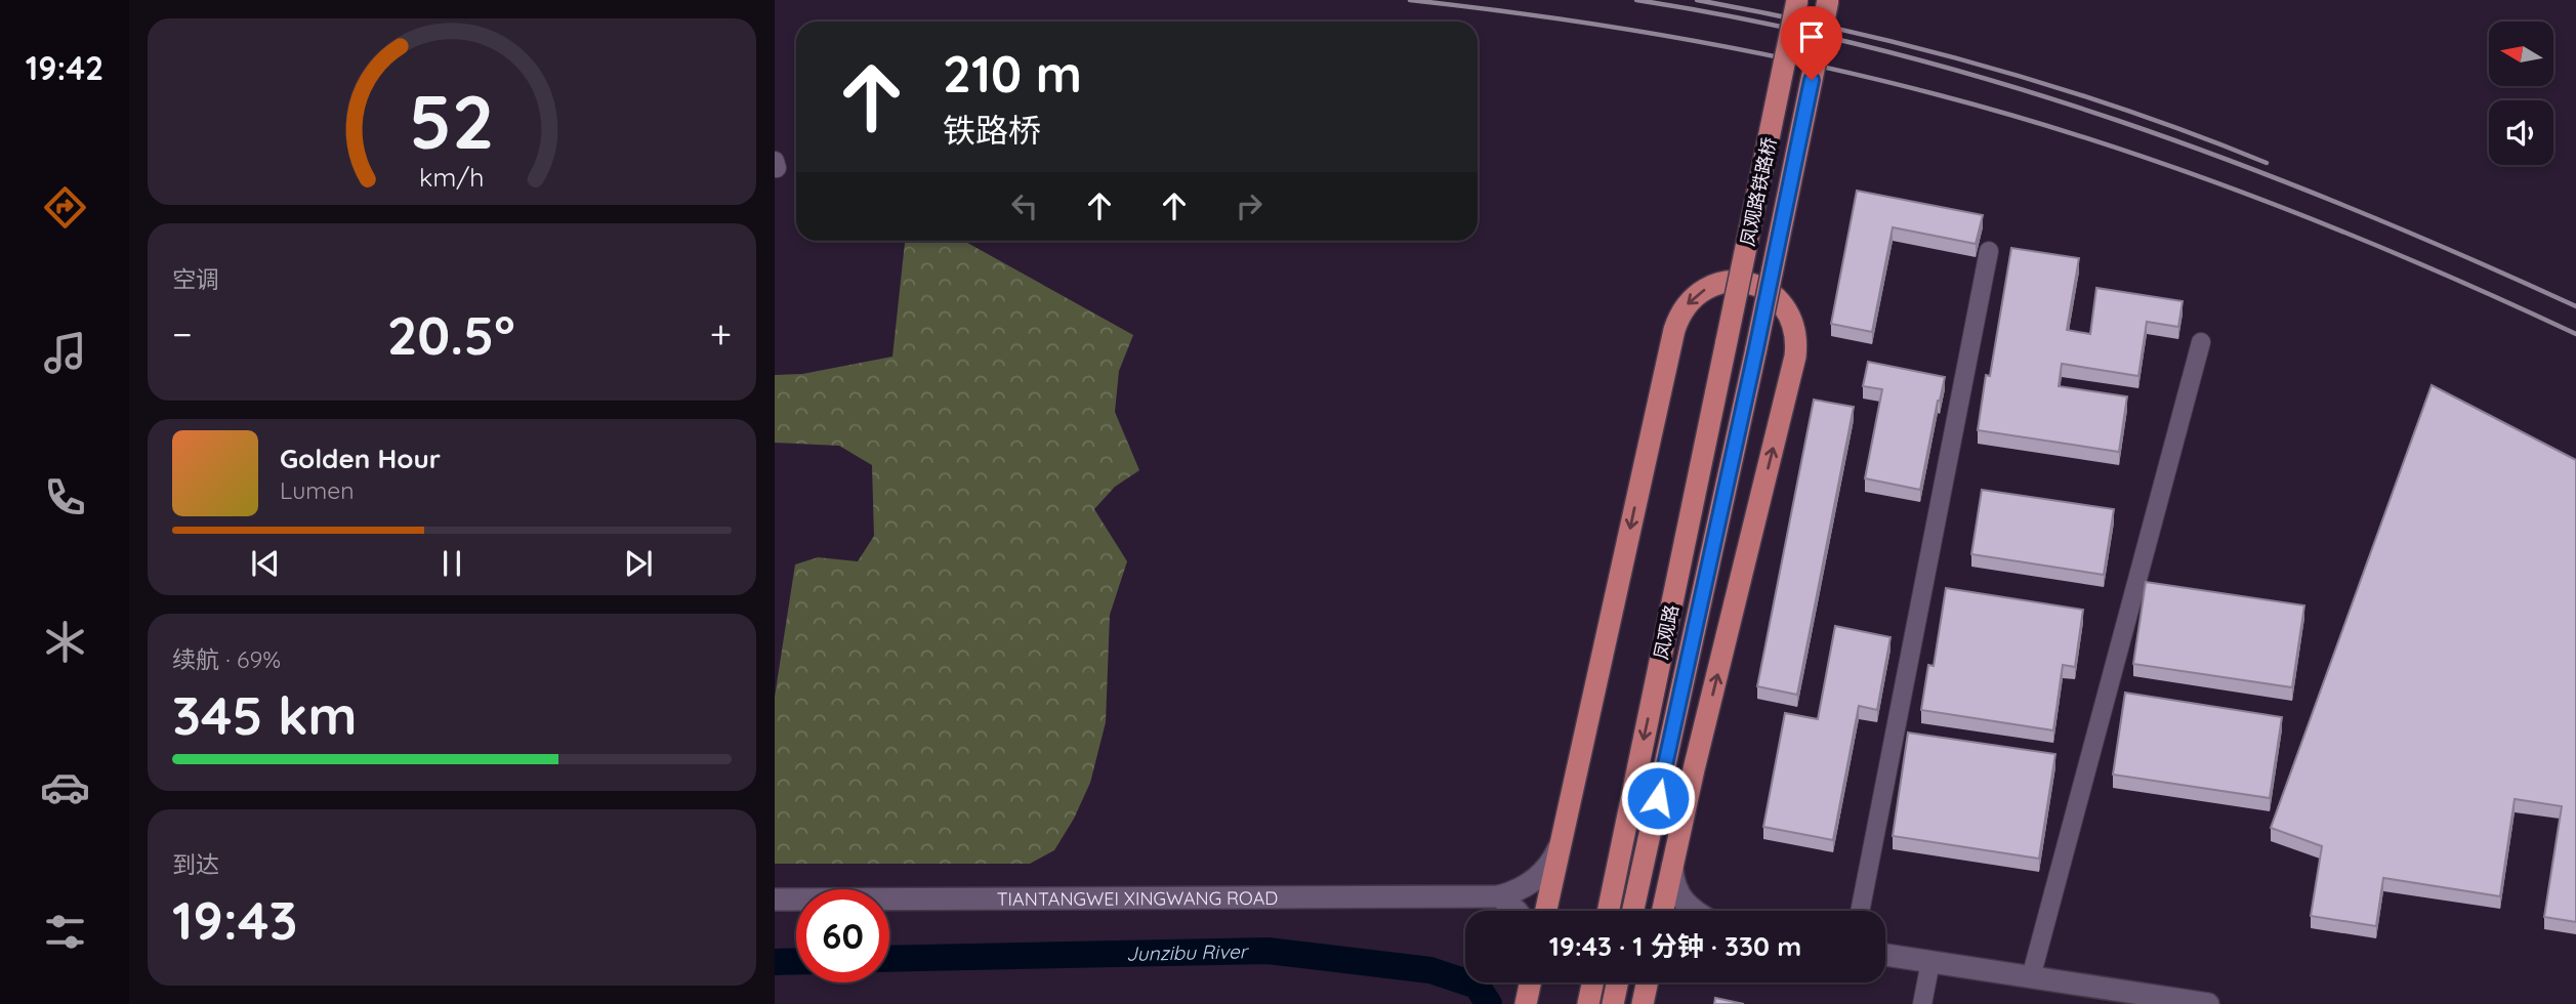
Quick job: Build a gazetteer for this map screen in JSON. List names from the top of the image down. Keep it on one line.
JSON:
{"streets":{"main road":["凤观路铁路桥","凤观路"],"street":["TIANTANGWEI XINGWANG ROAD"]},"crossings":[["凤观路铁路桥","凤观路"]],"water":["Junzibu River"],"north":"left","page":{"tabs":"19:42","turn":["210 m","铁路桥"],"tile":["空调",["续航 · 69%","345 km"],["到达","19:43"]],"heat":["−","20.5°","+"],"song":["Golden Hour","Lumen"],"limit":"60","trip":"19:43 · 1 分钟 · 330 m","gauge":["52","km/h"]}}
